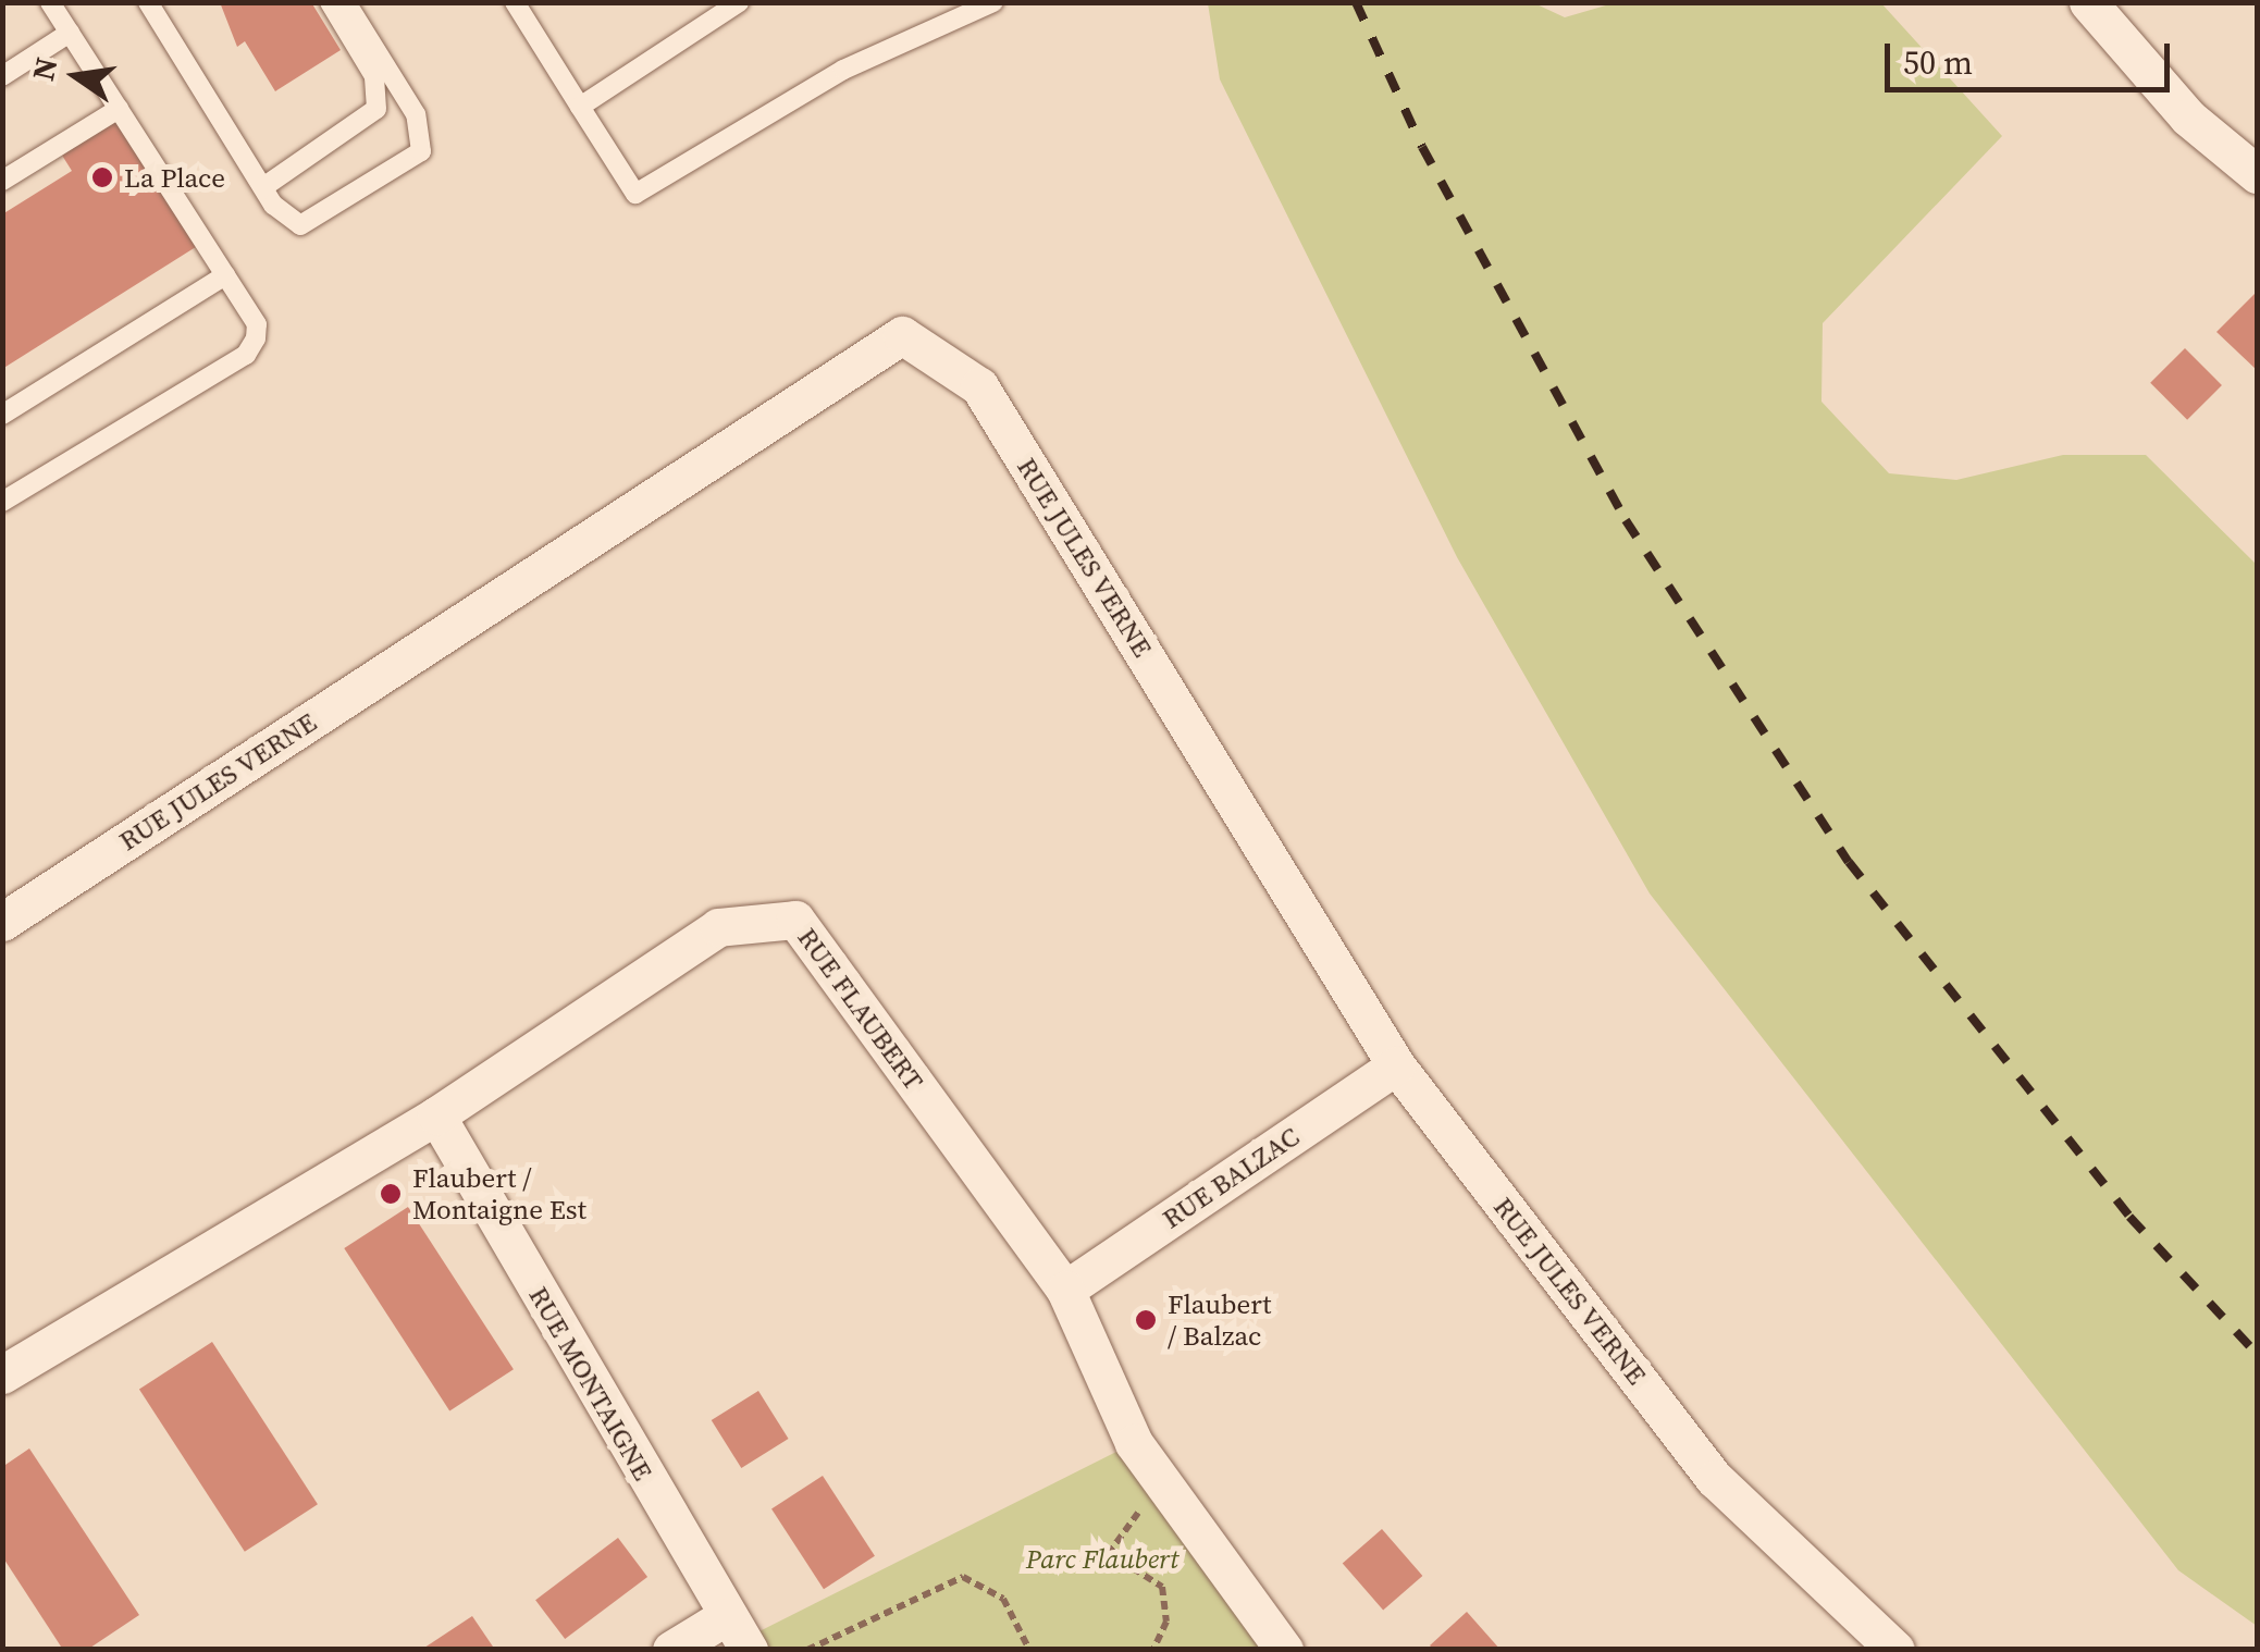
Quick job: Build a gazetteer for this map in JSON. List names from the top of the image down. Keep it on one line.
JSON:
{"streets":{"street":["RUE JULES VERNE","RUE FLAUBERT","RUE BALZAC","RUE MONTAIGNE"]},"crossings":[["RUE JULES VERNE","RUE BALZAC"],["RUE FLAUBERT","RUE BALZAC"],["RUE FLAUBERT","RUE MONTAIGNE"]],"parks":["Parc Flaubert"],"places":["La Place","Flaubert / Montaigne Est","Flaubert / Balzac"],"scale_bar":"50 m","north":"left"}
